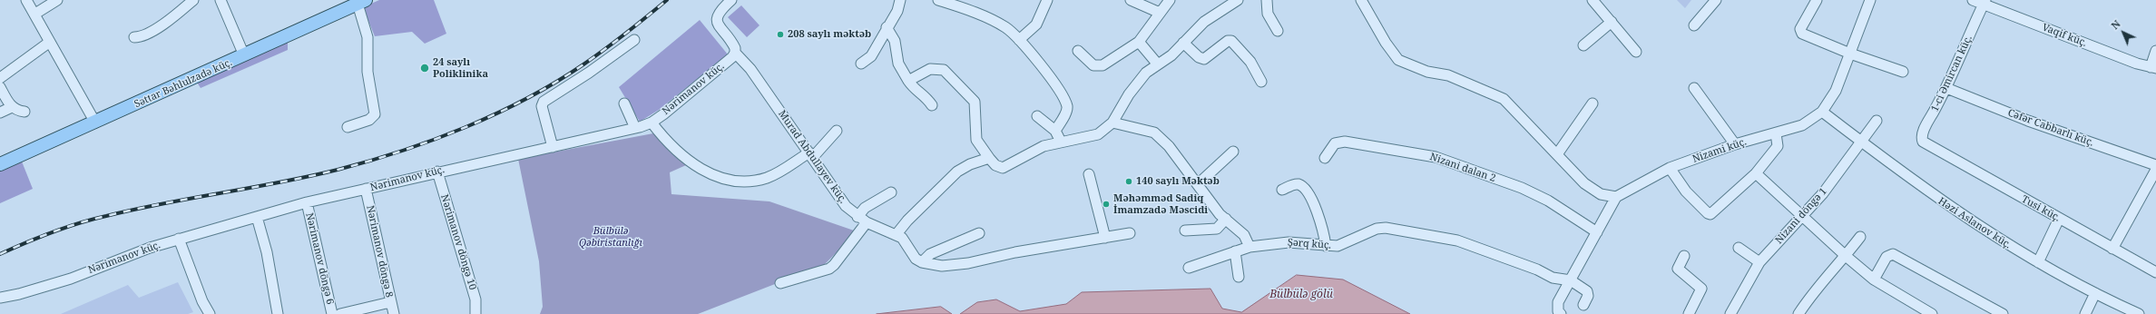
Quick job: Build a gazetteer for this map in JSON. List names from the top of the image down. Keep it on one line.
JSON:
{"streets":{"main road":["Səttar Bəhlulzadə küç."],"street":["Vaqif küç.","1-ci Əmircan küç.","Nərimanov küç.","Cəfər Cabbarlı küç.","Nizami küç.","Murad Abdullayev küç.","Nizani dalan 2","Tusi küç.","Nizani döngə 1","Həzi Aslanov küç.","Nərimanov döngə 10","Şərq küç.","Nərimanov döngə 8","Nərimanov döngə 6"]},"crossings":[["Vaqif küç.","1-ci Əmircan küç."],["1-ci Əmircan küç.","Cəfər Cabbarlı küç."],["1-ci Əmircan küç.","Tusi küç."],["Nərimanov küç.","Murad Abdullayev küç."],["Nərimanov küç.","Nərimanov döngə 10"],["Nərimanov küç.","Nərimanov döngə 8"],["Nərimanov küç.","Nərimanov döngə 6"],["Nizami küç.","Həzi Aslanov küç."],["Nizani döngə 1","Həzi Aslanov küç."]],"water":["Bülbülə gölü"],"parks":["Bülbülə Qəbiristanlığı"],"places":["208 saylı məktəb","24 saylı Poliklinika","140 saylı Məktəb","Məhəmməd Sadiq İmamzadə Məscidi"],"north":"top left"}
